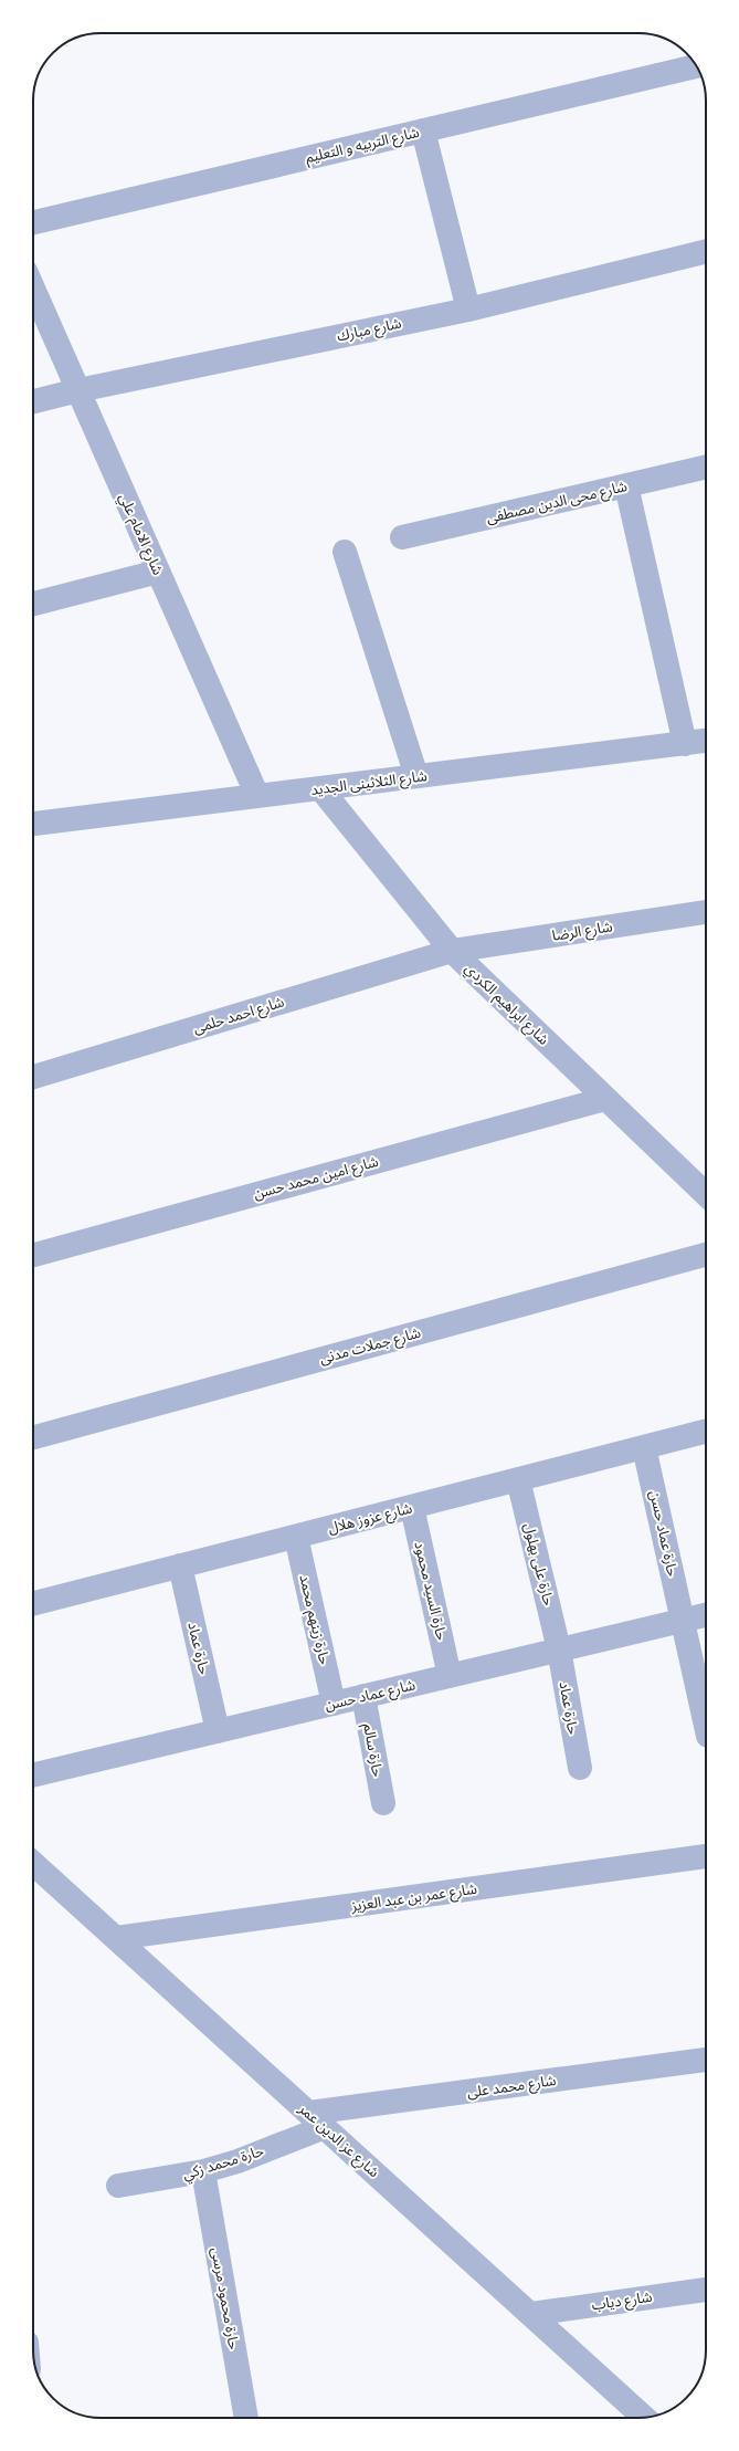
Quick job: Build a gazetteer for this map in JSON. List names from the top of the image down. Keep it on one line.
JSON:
{"streets":{"street":["شارع التربيه و التعليم","شارع مبارك","شارع محى الدين مصطفى","شارع الامام علي","شارع الثلاثينى الجديد","شارع الرضا","شارع ابراهيم الكردي","شارع احمد حلمى","شارع امين محمد حسن","شارع جملات مدنى","شارع عزوز هلال","حارة عماد حسن","حارة على بهلول","حارة السيد محمود","حارة زينهم محمد","حارة عماد","شارع عماد حسن","حارة سالم","شارع عمر بن عبد العزيز","شارع محمد على","شارع عز الدين عمر","حارة محمد زكي","حارة محمود مرسى","شارع دياب"]},"crossings":[["شارع مبارك","شارع الامام علي"],["شارع الامام علي","شارع الثلاثينى الجديد"],["شارع الثلاثينى الجديد","شارع ابراهيم الكردي"],["شارع الرضا","شارع ابراهيم الكردي"],["شارع الرضا","شارع احمد حلمى"],["شارع ابراهيم الكردي","شارع احمد حلمى"],["شارع ابراهيم الكردي","شارع امين محمد حسن"],["شارع عزوز هلال","حارة عماد حسن"],["شارع عزوز هلال","حارة على بهلول"],["شارع عزوز هلال","حارة السيد محمود"],["شارع عزوز هلال","حارة زينهم محمد"],["شارع عزوز هلال","حارة عماد"],["حارة عماد حسن","شارع عماد حسن"],["حارة على بهلول","حارة عماد"],["حارة على بهلول","شارع عماد حسن"],["حارة السيد محمود","شارع عماد حسن"],["حارة زينهم محمد","شارع عماد حسن"],["حارة عماد","شارع عماد حسن"],["شارع عماد حسن","حارة سالم"],["شارع عمر بن عبد العزيز","شارع عز الدين عمر"],["شارع محمد على","شارع عز الدين عمر"],["شارع محمد على","حارة محمد زكي"],["شارع عز الدين عمر","حارة محمد زكي"],["شارع عز الدين عمر","شارع دياب"],["حارة محمد زكي","حارة محمود مرسى"]]}
